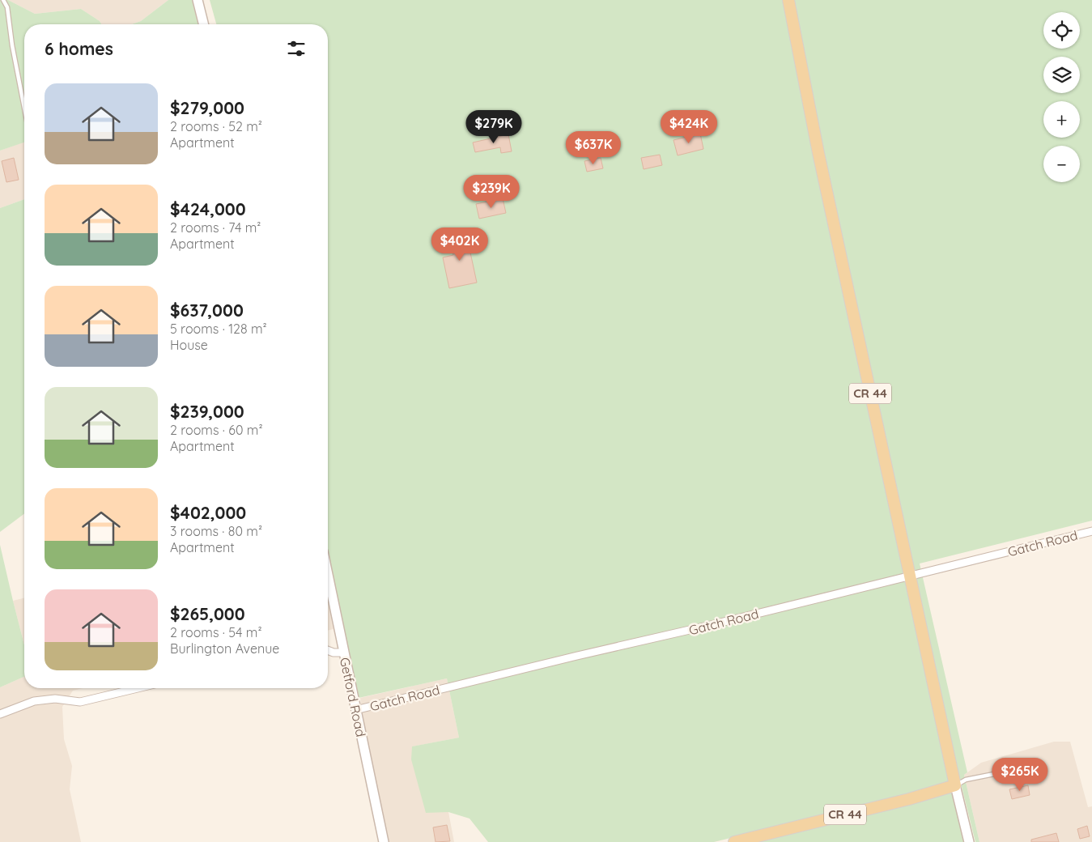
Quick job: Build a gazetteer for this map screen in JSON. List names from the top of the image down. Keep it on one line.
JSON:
{"streets":{"main road":["CR 44"],"street":["Gatch Road","Getford Road"]},"crossings":[["CR 44","Gatch Road"],["Gatch Road","Getford Road"]],"page":{"map_buttons":["+","−"],"heading":"6 homes","list":[{"name":"$279,000","note":"2 rooms · 52 m² · Apartment"},{"name":"$424,000","note":"2 rooms · 74 m² · Apartment"},{"name":"$637,000","note":"5 rooms · 128 m² · House"},{"name":"$239,000","note":"2 rooms · 60 m² · Apartment"},{"name":"$402,000","note":"3 rooms · 80 m² · Apartment"},{"name":"$265,000","note":"2 rooms · 54 m² · Burlington Avenue"}],"price":["$279K","$424K","$637K","$239K","$402K","$265K"]}}
